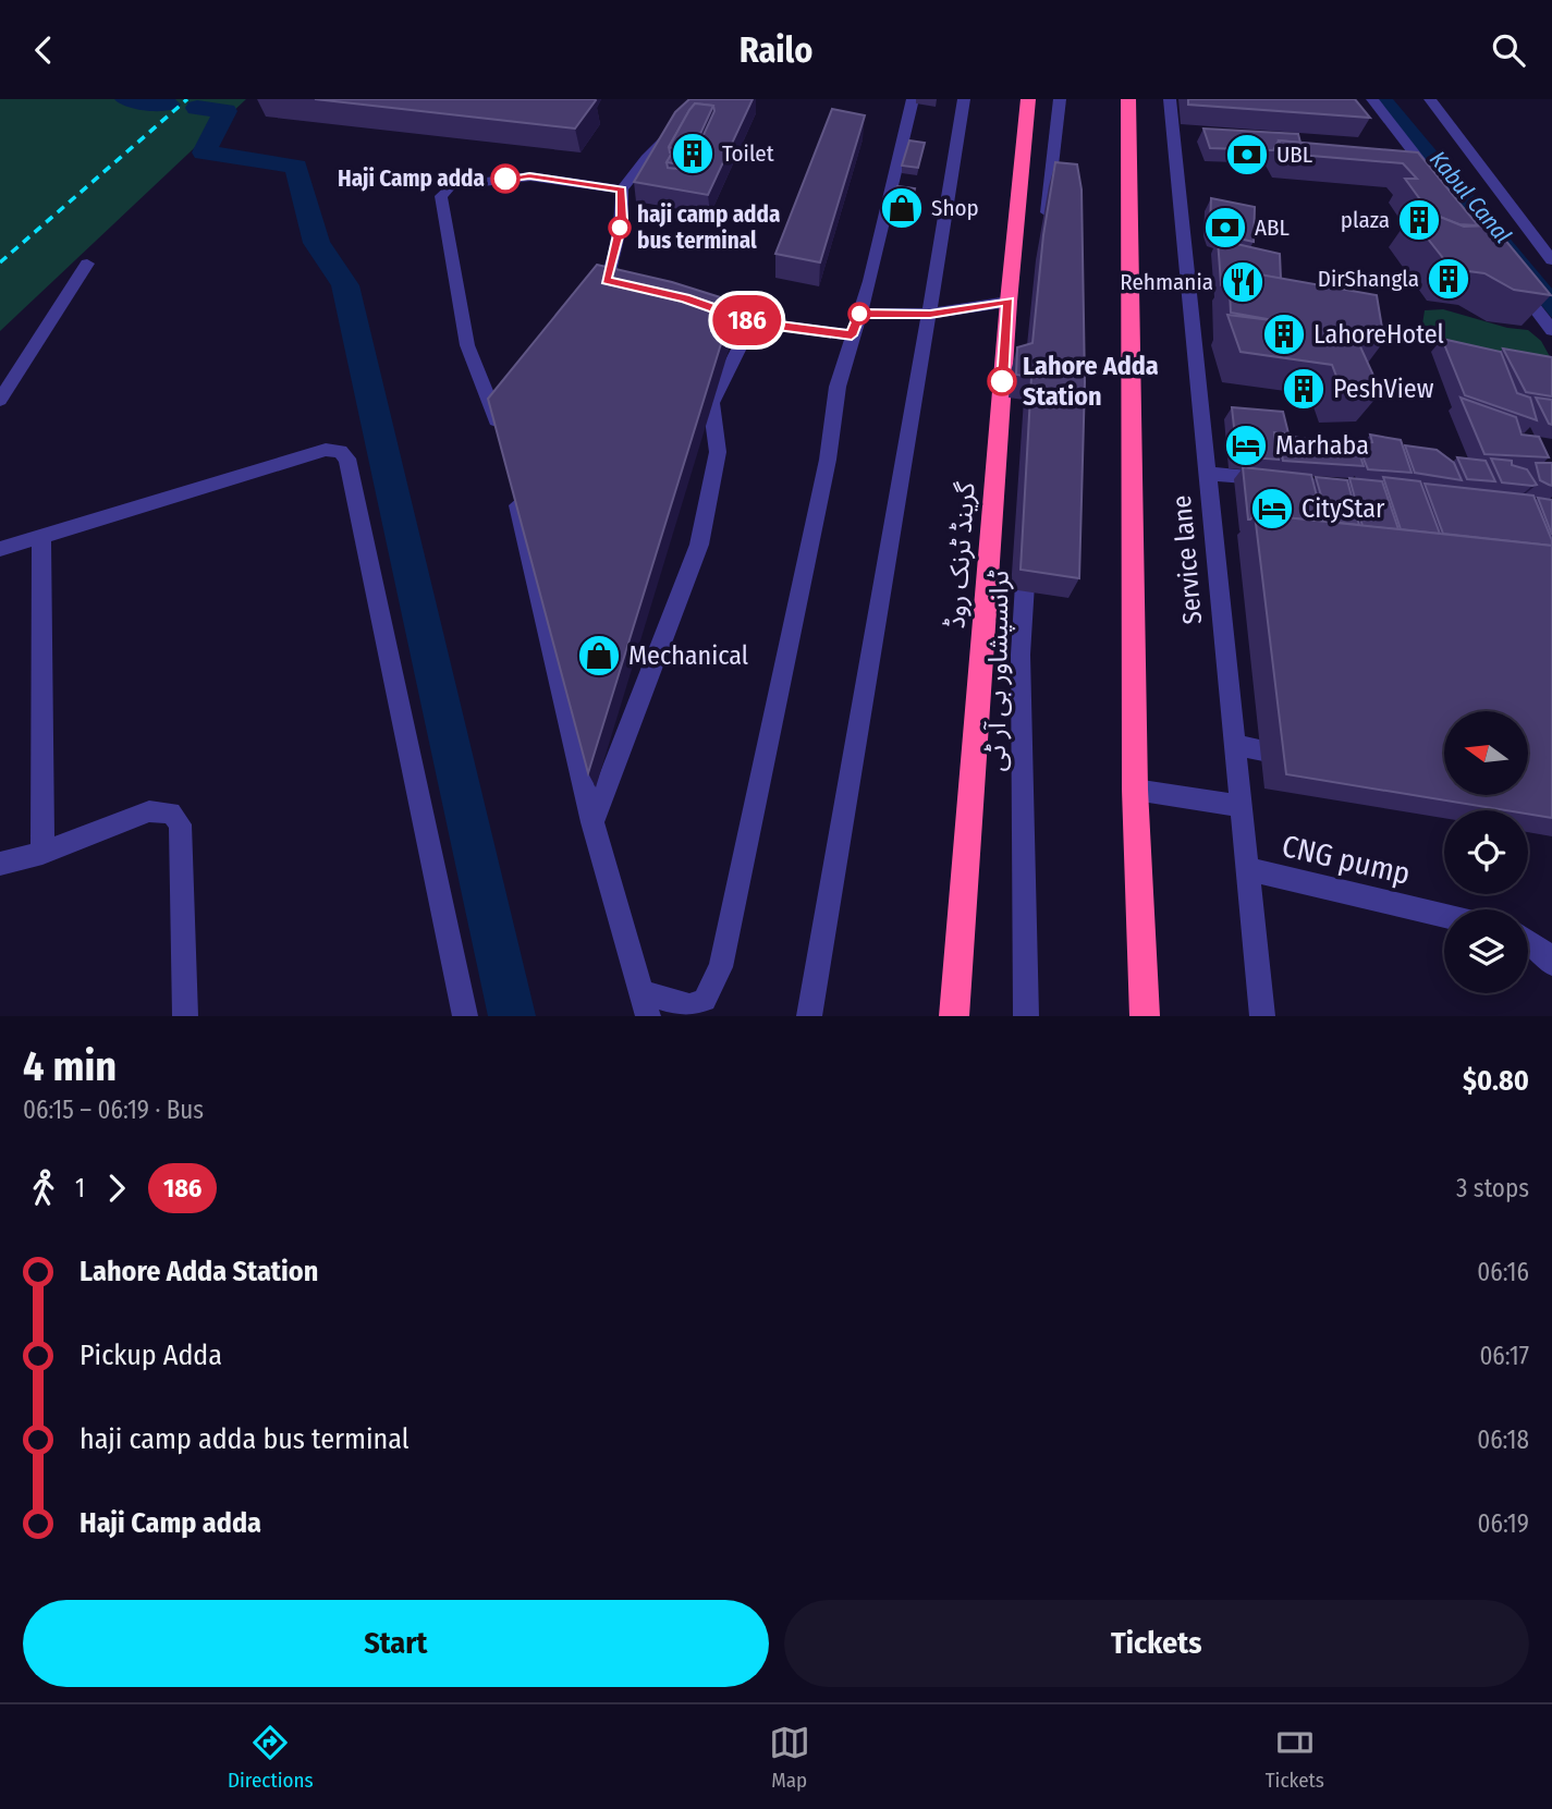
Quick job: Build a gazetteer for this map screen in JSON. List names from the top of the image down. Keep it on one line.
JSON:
{"streets":{"highway":["گرینڈ ٹرنک روڈ"],"street":["Service lane","ٹرانسپشاور بی آر ٹی","CNG pump"]},"crossings":[["Service lane","CNG pump"]],"water":["Kabul Canal"],"places":{"building":["Toilet","plaza","DirShangla","LahoreHotel","PeshView"],"bank":["UBL","ABL"],"other":["Haji Camp adda","haji camp adda bus terminal","Lahore Adda Station"],"shop":["Shop","Mechanical"],"restaurant":["Rehmania"],"hotel":["Marhaba","CityStar"]},"lines":["bus line 186"],"north":"left","page":{"header":"Railo","on_map":"186","heading":["4 min","06:15 – 06:19 · Bus","$0.80"],"legs":["1","186","3 stops"],"list":[{"name":"Lahore Adda Station","value":"06:16"},{"name":"Pickup Adda","value":"06:17"},{"name":"haji camp adda bus terminal","value":"06:18"},{"name":"Haji Camp adda","value":"06:19"}],"buttons":["Start","Tickets"],"tabs":["Directions","Map","Tickets"]}}
